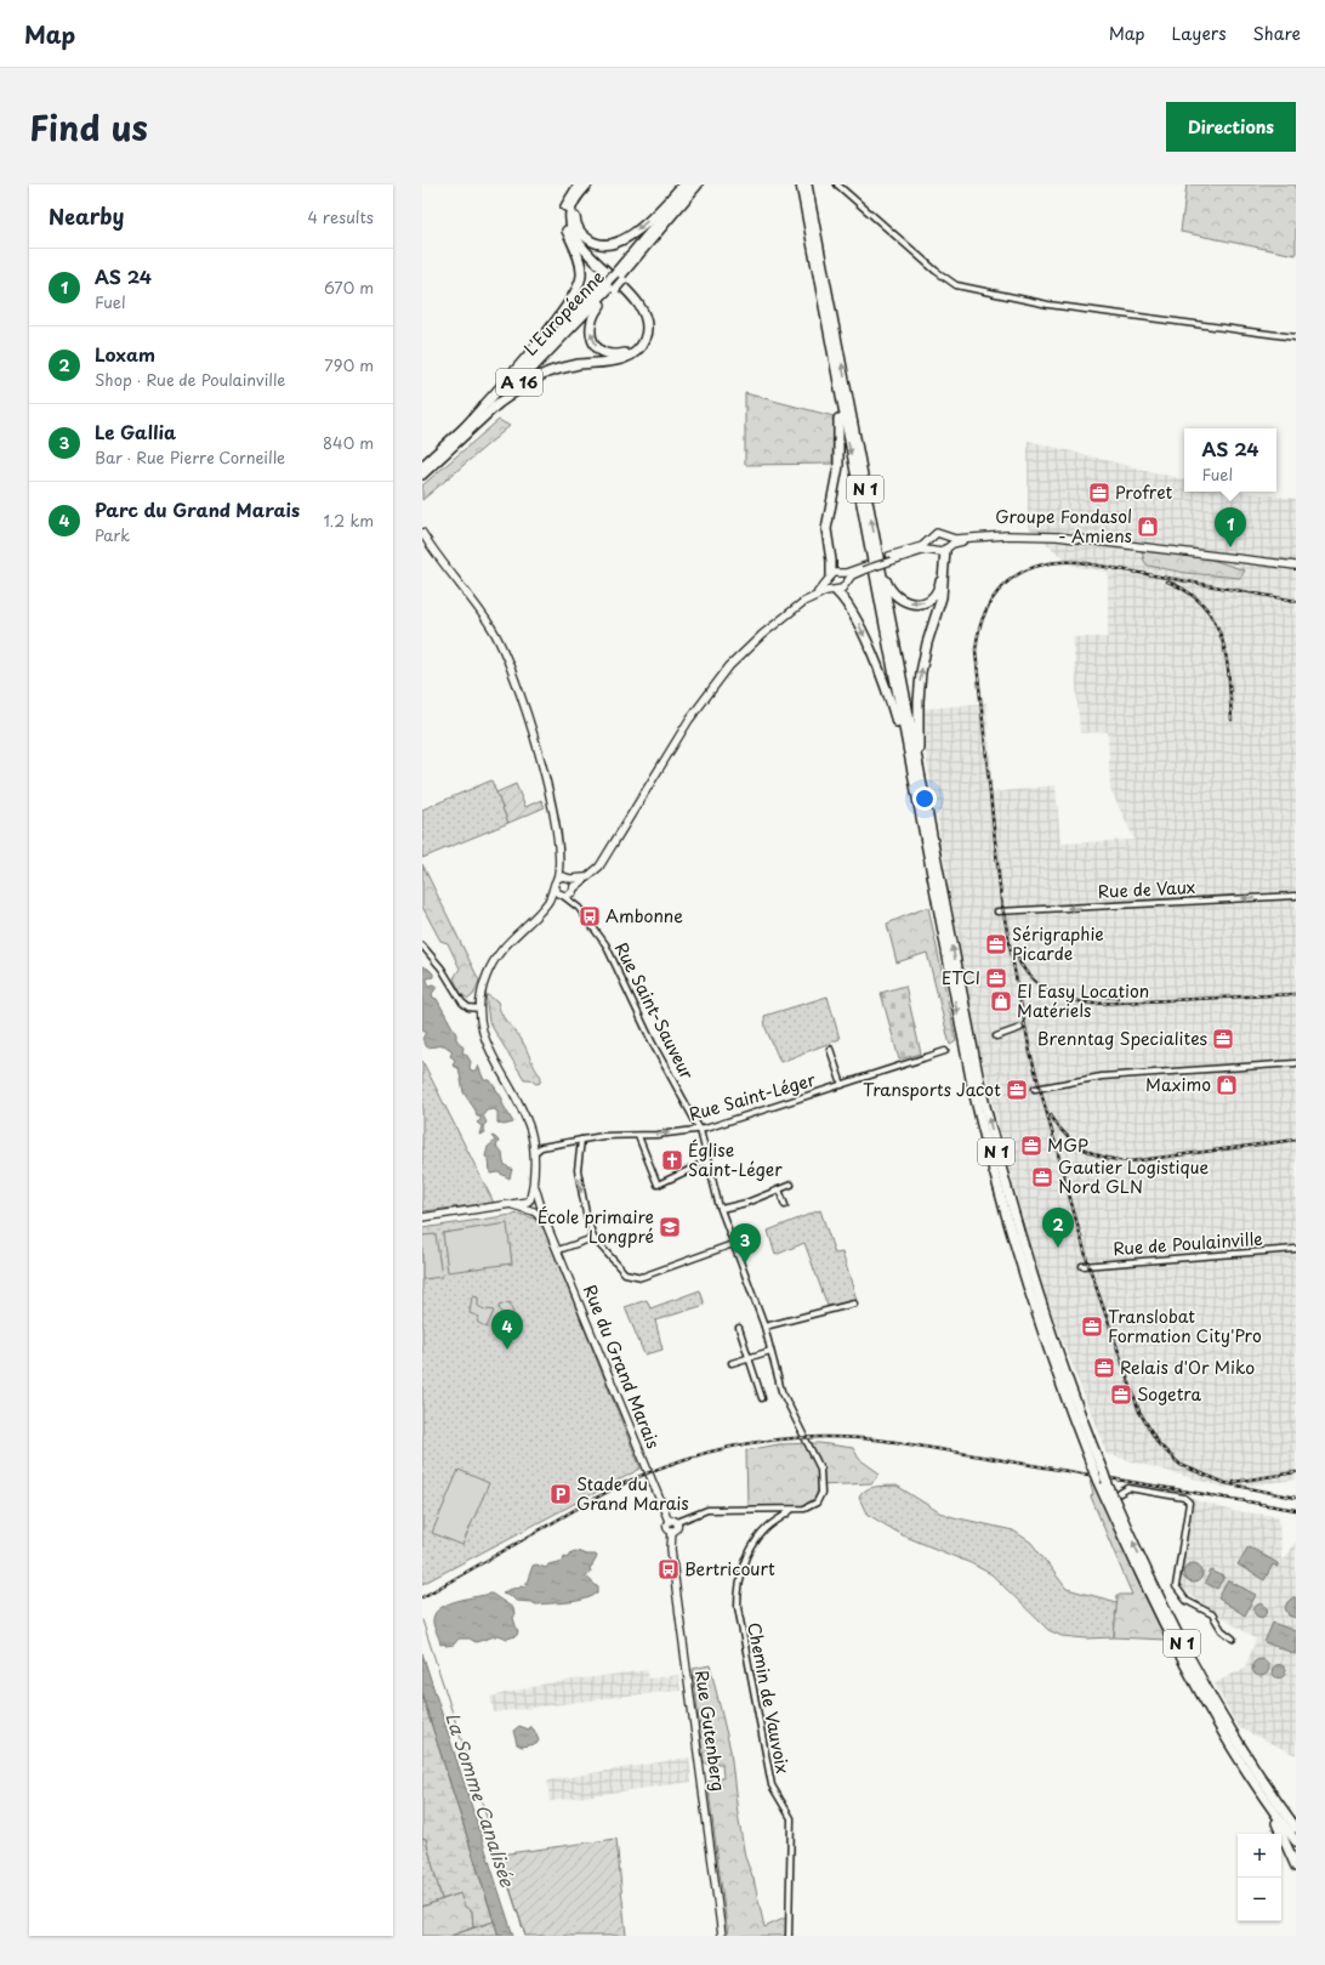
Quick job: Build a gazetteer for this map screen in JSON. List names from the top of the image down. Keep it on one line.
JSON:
{"streets":{"highway":["L'Européenne","A 16","N 1"],"street":["Rue de Vaux","Rue Saint-Sauveur","Rue Saint-Léger","Rue de Poulainville","Rue du Grand Marais","Chemin de Vauvoix","Rue Gutenberg"]},"crossings":[["Rue Saint-Sauveur","Rue Saint-Léger"],["Rue Saint-Sauveur","Chemin de Vauvoix"],["Rue du Grand Marais","Rue Gutenberg"]],"one_way":["Rue de Vaux"],"water":["La Somme Canalisée"],"places":{"office":["Profret","Sérigraphie Picarde","ETCI","Brenntag Specialites","Transports Jacot","MGP","Gautier Logistique Nord GLN","Translobat Formation City'Pro","Relais d'Or Miko","Sogetra"],"shop":["Groupe Fondasol - Amiens","El Easy Location Matériels","Maximo"],"bus stop":["Ambonne","Bertricourt"],"church":["Église Saint-Léger"],"school or university":["École primaire Longpré"],"parking":["Stade du Grand Marais"]},"page":{"header":"Map","nav":["Map","Layers","Share"],"title":"Find us","buttons":"Directions","heading":["Nearby","4 results"],"list":[{"mark":"1","name":"AS 24","note":"Fuel","value":"670 m"},{"mark":"2","name":"Loxam","note":"Shop · Rue de Poulainville","value":"790 m"},{"mark":"3","name":"Le Gallia","note":"Bar · Rue Pierre Corneille","value":"840 m"},{"mark":"4","name":"Parc du Grand Marais","note":"Park","value":"1.2 km"}],"popup":["AS 24","Fuel"],"pins":["1","2","3","4"],"map_buttons":["+","−"]}}
